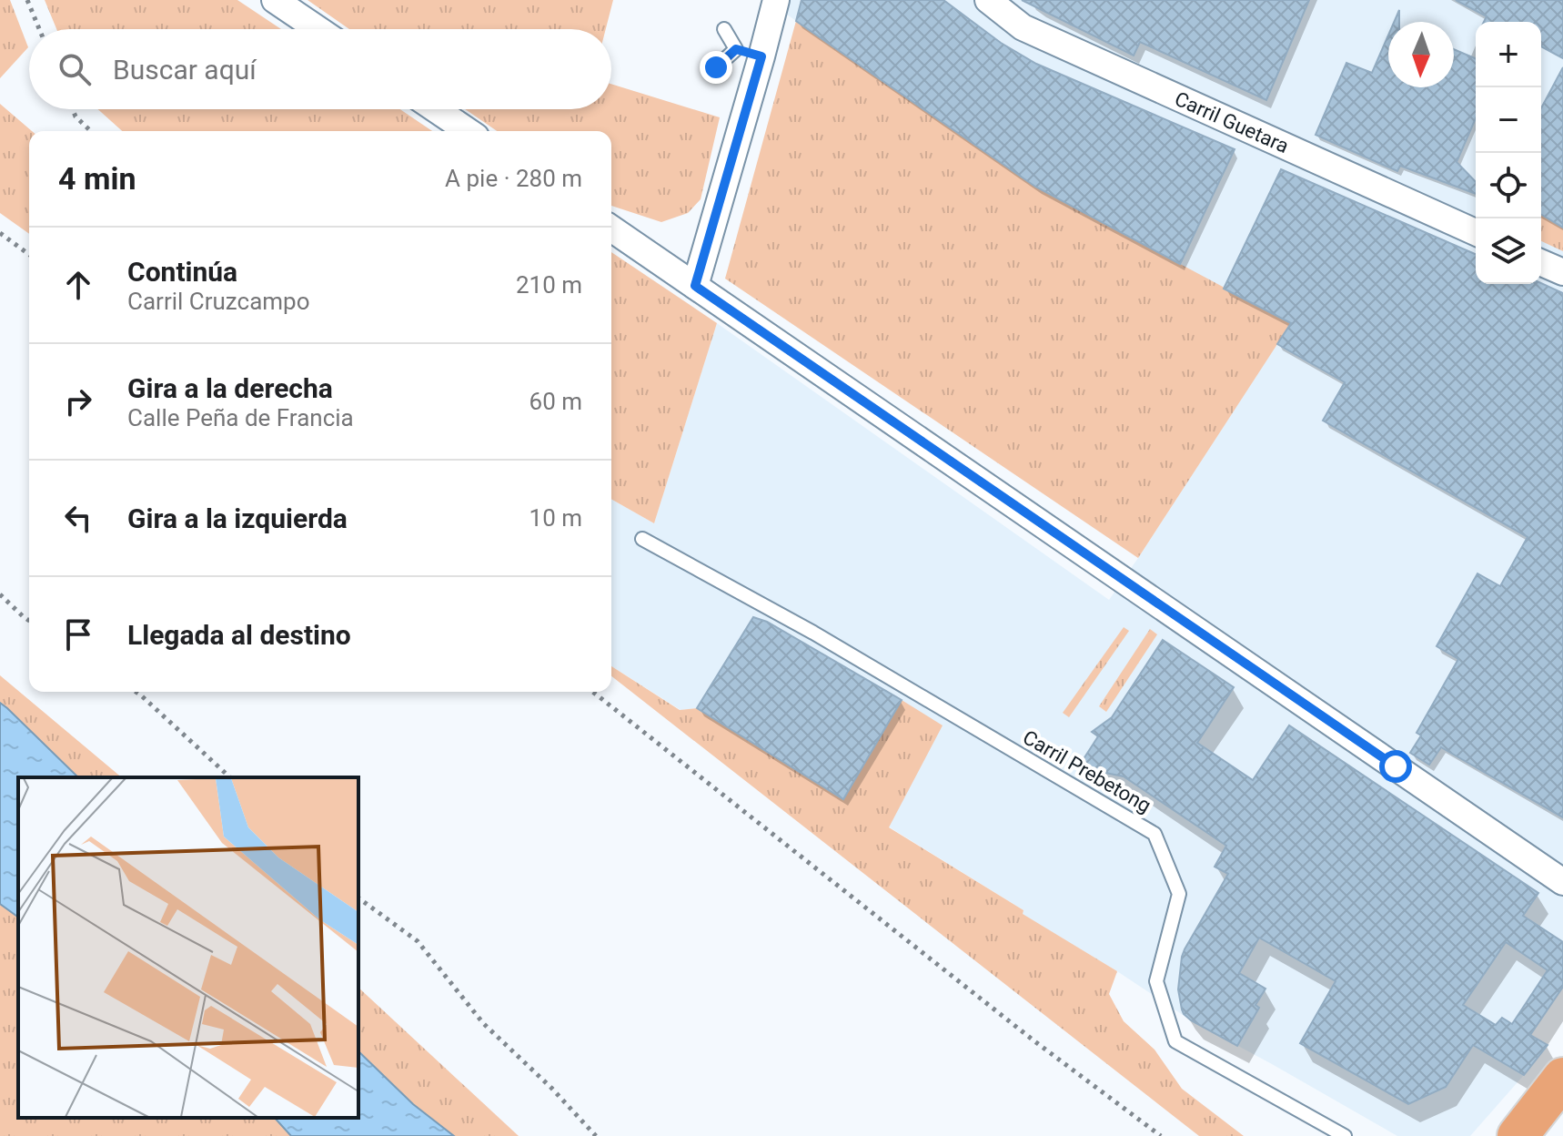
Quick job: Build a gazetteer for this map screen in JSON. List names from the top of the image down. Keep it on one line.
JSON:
{"streets":{"street":["Carril Guetara"],"lane":["Carril Prebetong"]},"north":"bottom","page":{"map_buttons":["+","−"],"search":"Buscar aquí","heading":["4 min","A pie · 280 m"],"list":[["Continúa","Carril Cruzcampo","210 m"],["Gira a la derecha","Calle Peña de Francia","60 m"],["Gira a la izquierda","10 m"],"Llegada al destino"]}}
